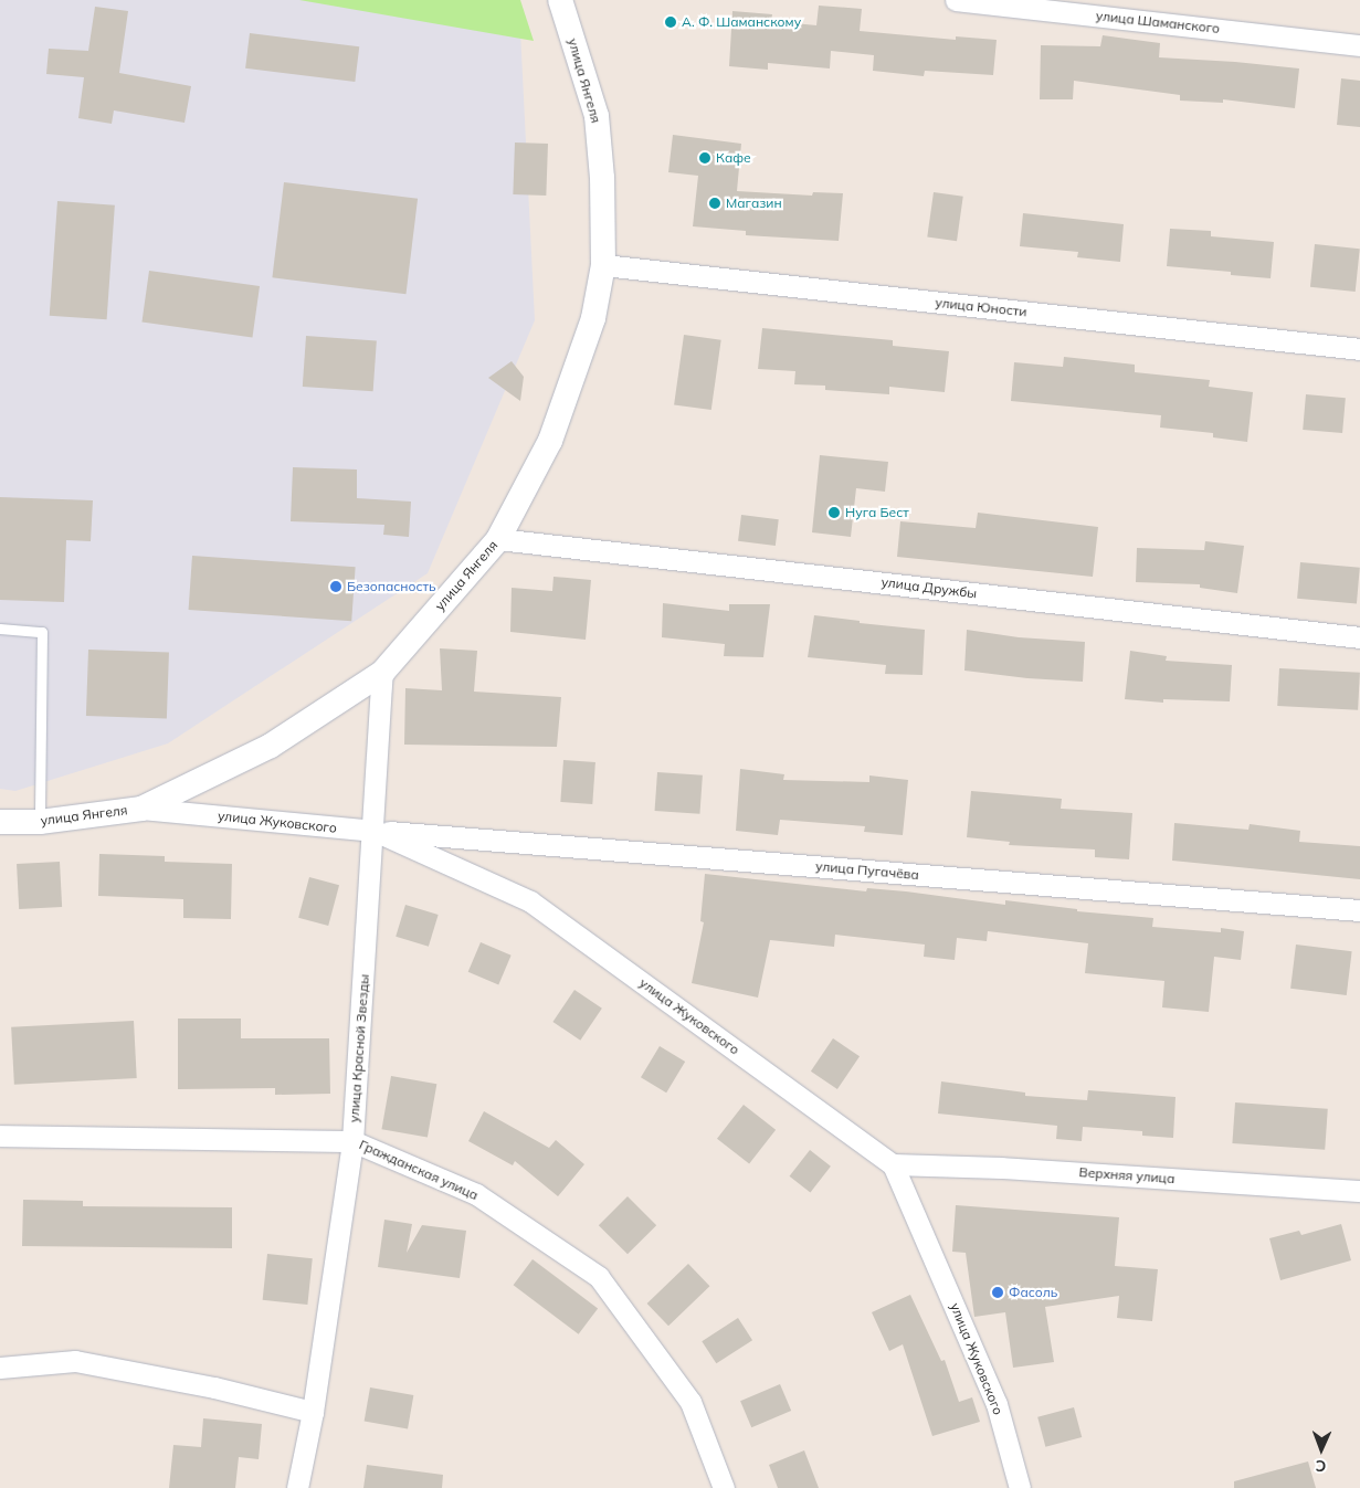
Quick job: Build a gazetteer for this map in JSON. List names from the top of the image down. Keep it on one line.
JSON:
{"streets":{"street":["улица Шаманского","улица Янгеля","улица Юности","улица Дружбы","улица Жуковского","улица Пугачёва","улица Красной Звезды","Гражданская улица","Верхняя улица"]},"crossings":[["улица Янгеля","улица Юности"],["улица Янгеля","улица Дружбы"],["улица Янгеля","улица Жуковского"],["улица Янгеля","улица Красной Звезды"],["улица Жуковского","улица Пугачёва"],["улица Жуковского","улица Красной Звезды"],["улица Жуковского","Верхняя улица"],["улица Пугачёва","улица Красной Звезды"],["улица Красной Звезды","Гражданская улица"]],"places":["А. Ф. Шаманскому","Кафе","Магазин","Нуга Бест","Безопасность","Фасоль"],"north":"bottom"}
